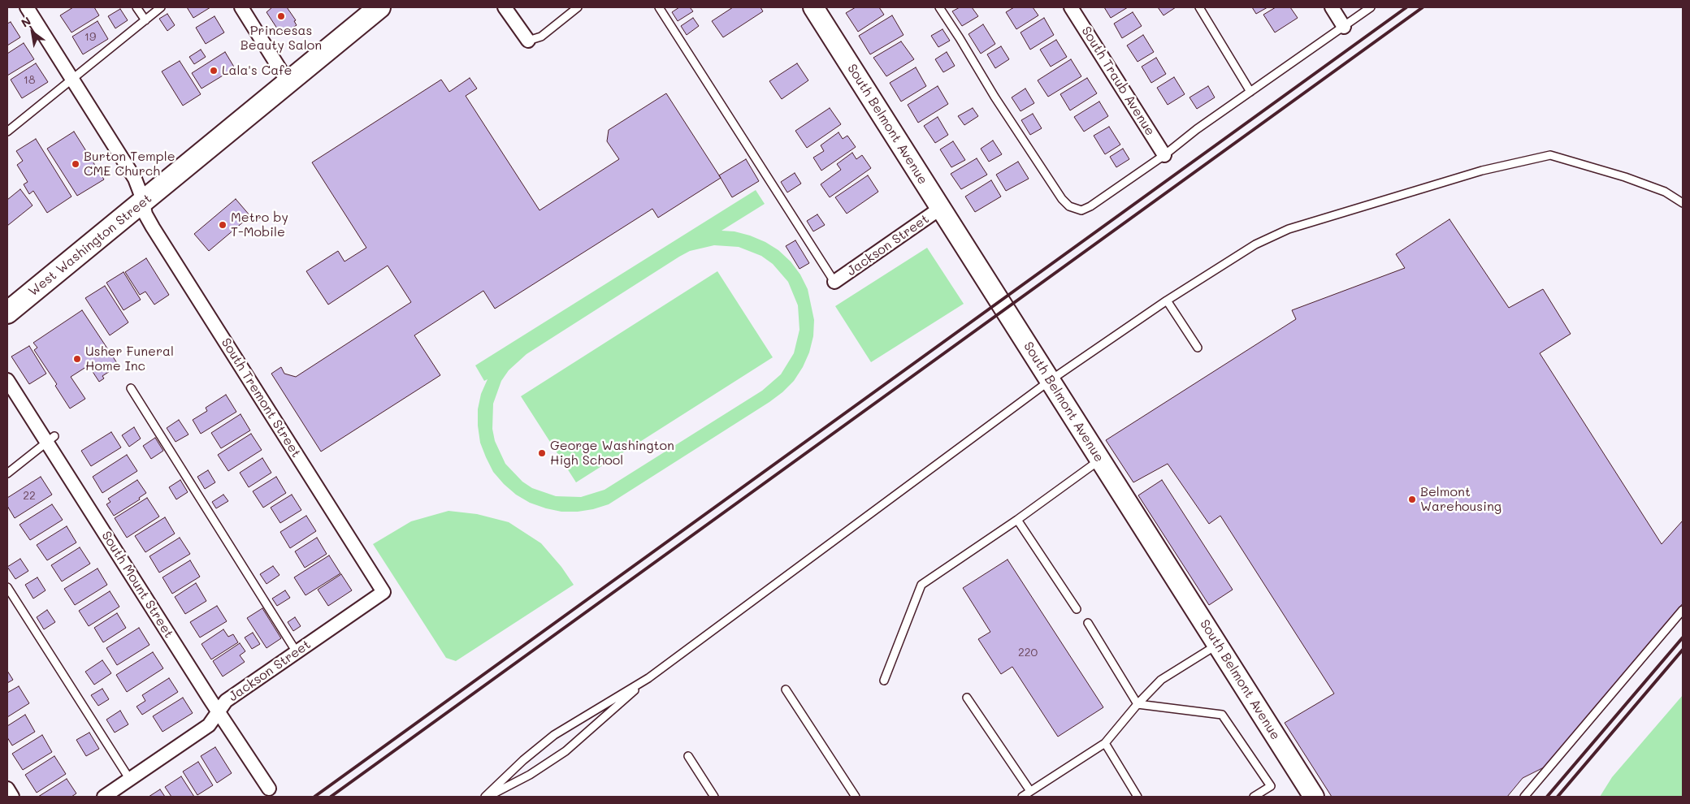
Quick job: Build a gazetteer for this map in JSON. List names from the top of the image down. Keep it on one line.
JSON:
{"streets":{"main road":["South Belmont Avenue","West Washington Street"],"street":["South Traub Avenue","Jackson Street","South Tremont Street","South Mount Street"]},"crossings":[["South Belmont Avenue","Jackson Street"],["West Washington Street","South Tremont Street"],["Jackson Street","South Tremont Street"],["Jackson Street","South Mount Street"]],"places":["Princesas Beauty Salon","Lala's Cafe","Burton Temple CME Church","Metro by T-Mobile","Usher Funeral Home Inc","George Washington High School","Belmont Warehousing"],"house_numbers":["19","18","22","220"],"north":"top left"}
